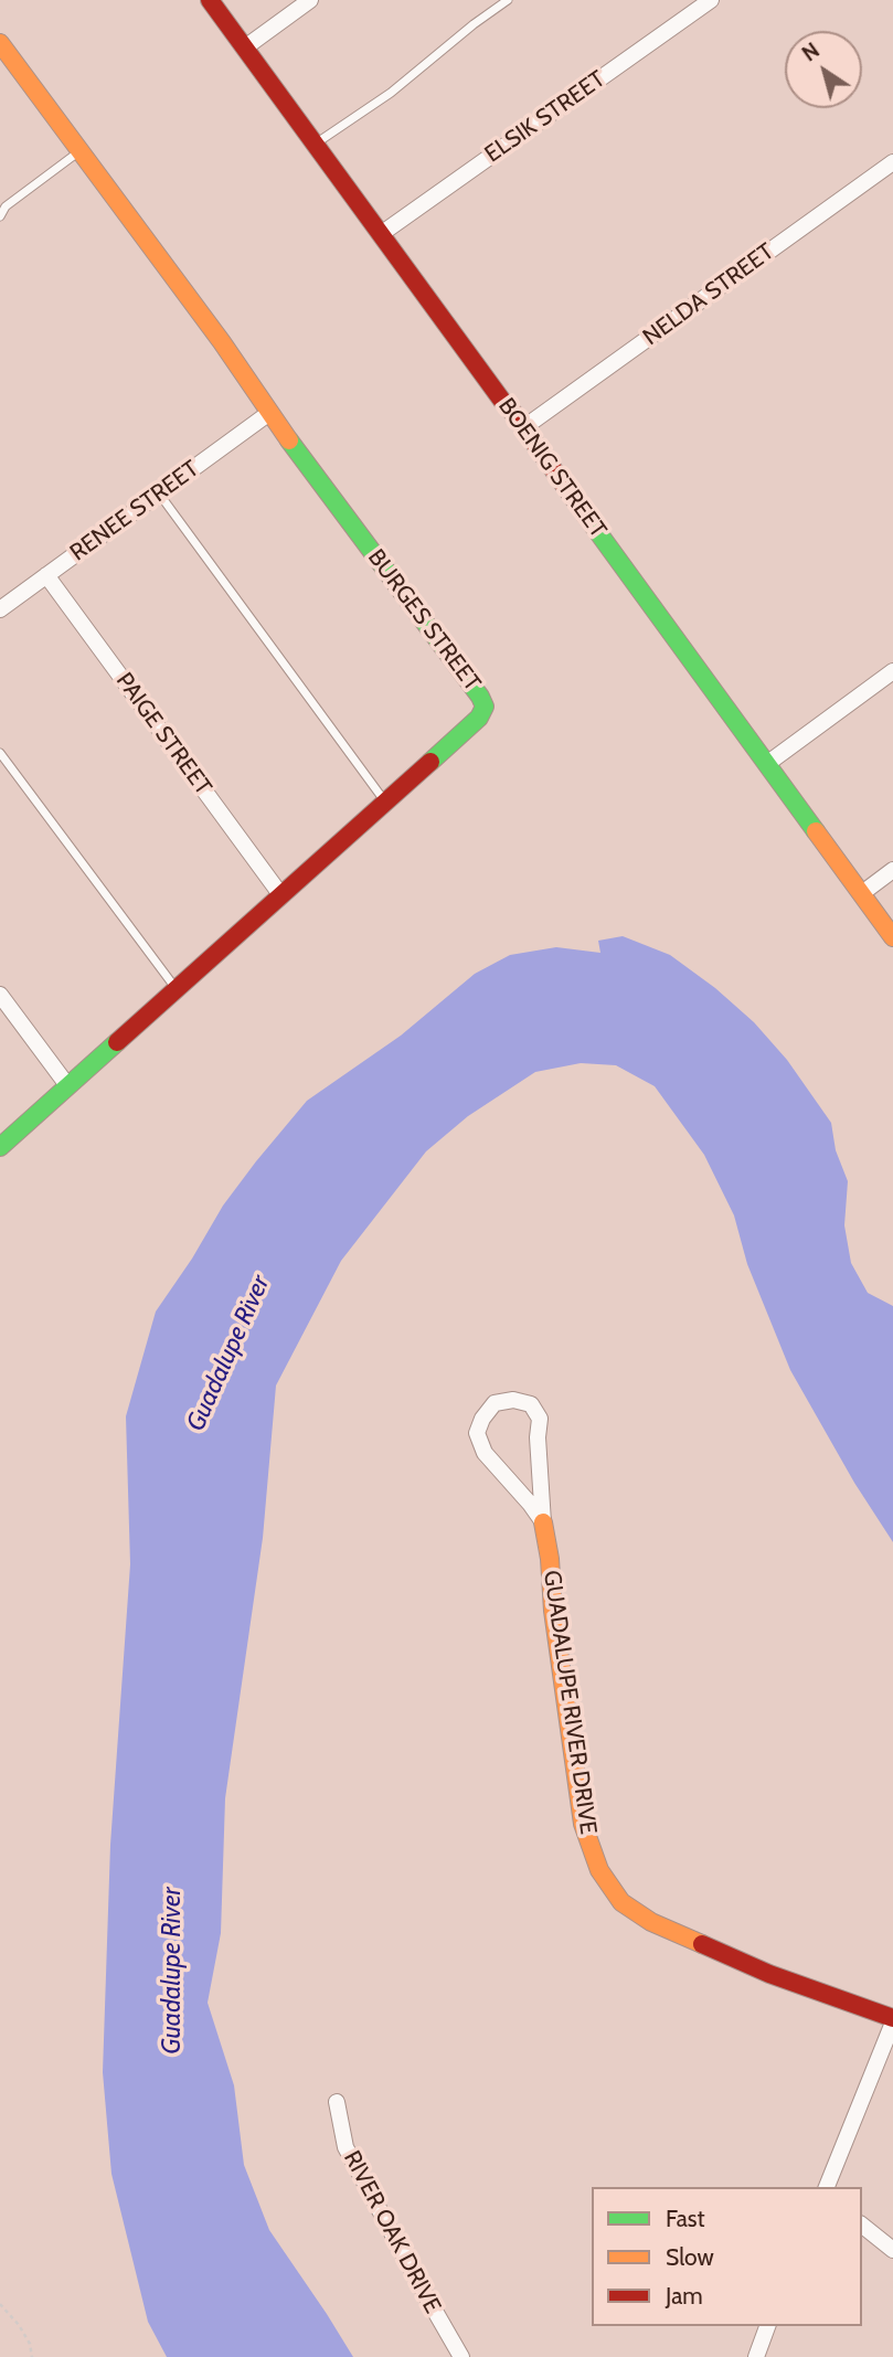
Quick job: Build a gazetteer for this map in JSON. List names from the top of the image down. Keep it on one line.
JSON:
{"streets":{"street":["ELSIK STREET","NELDA STREET","BOENIG STREET","RENEE STREET","BURGES STREET","PAIGE STREET","GUADALUPE RIVER DRIVE","RIVER OAK DRIVE"]},"crossings":[["ELSIK STREET","BOENIG STREET"],["NELDA STREET","BOENIG STREET"],["RENEE STREET","BURGES STREET"],["RENEE STREET","PAIGE STREET"],["BURGES STREET","PAIGE STREET"]],"water":["Guadalupe River"],"legend":["Fast","Slow","Jam"],"north":"top left"}
